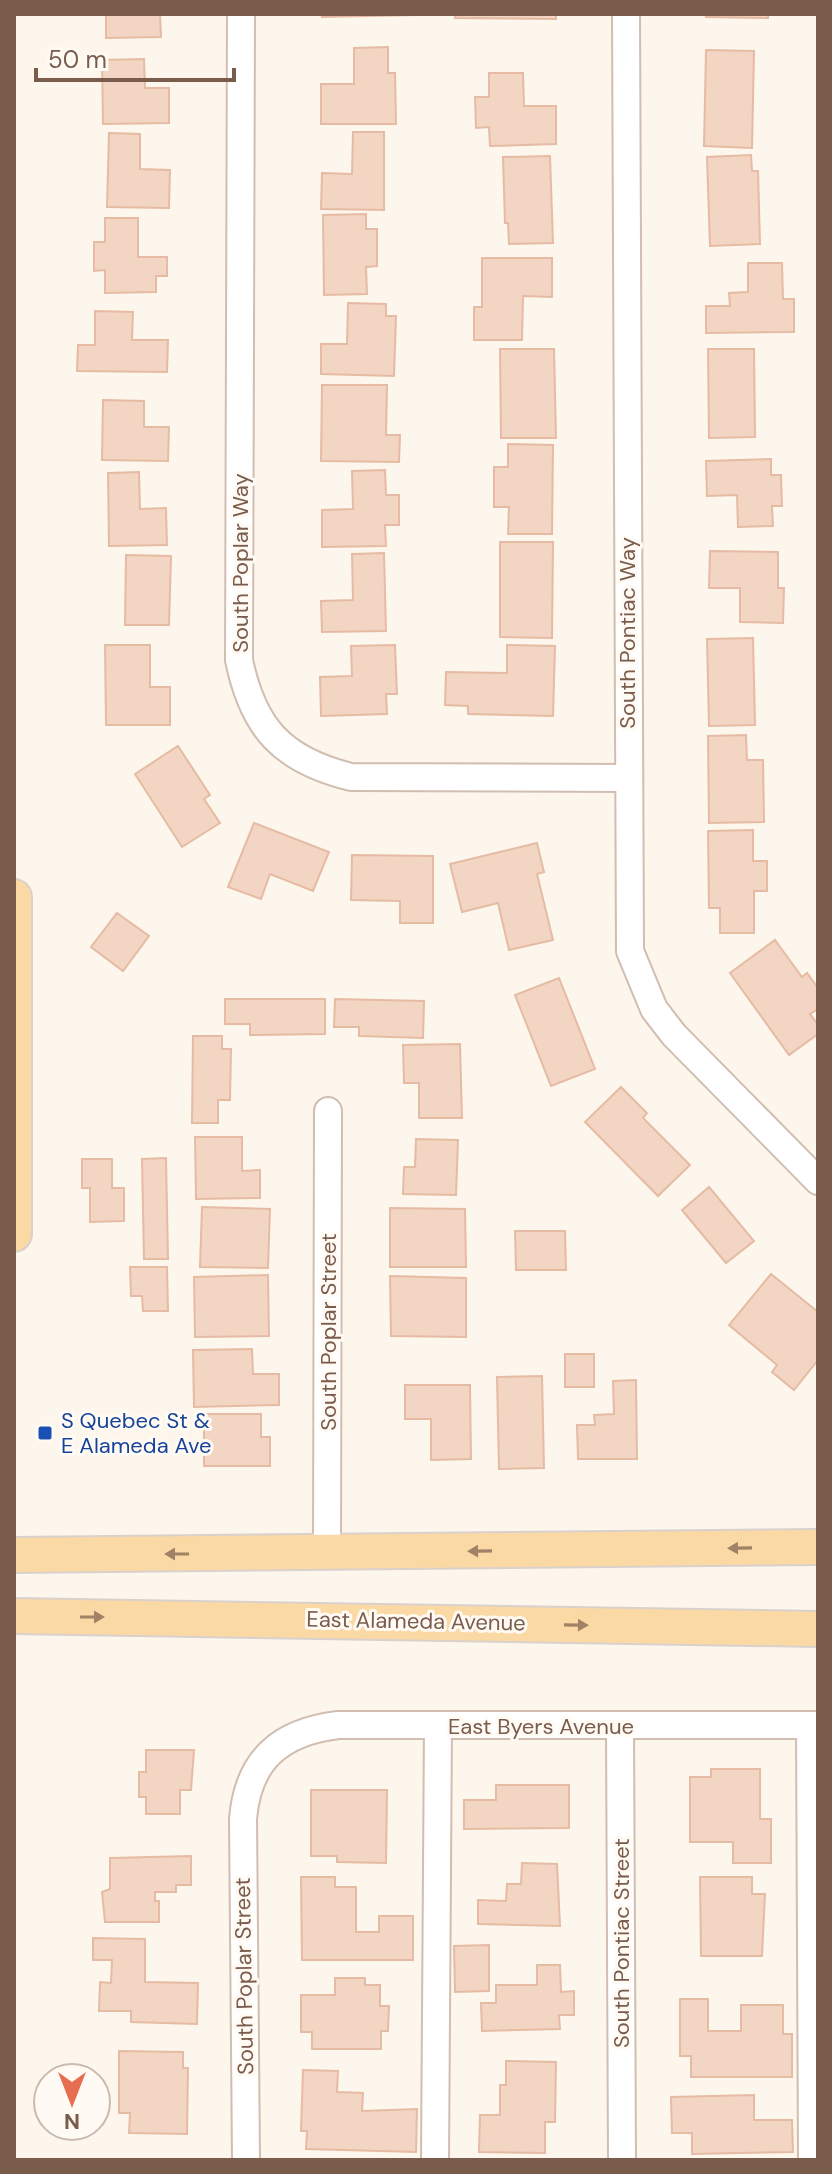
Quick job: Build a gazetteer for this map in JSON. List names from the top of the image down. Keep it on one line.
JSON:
{"streets":{"main road":["East Alameda Avenue"],"street":["South Poplar Way","South Pontiac Way","South Poplar Street","East Byers Avenue","South Pontiac Street"]},"crossings":[["South Poplar Way","South Pontiac Way"],["South Poplar Street","East Byers Avenue"],["East Byers Avenue","South Pontiac Street"]],"places":{"transit":["S Quebec St & E Alameda Ave"]},"scale_bar":"50 m","north":"bottom"}
